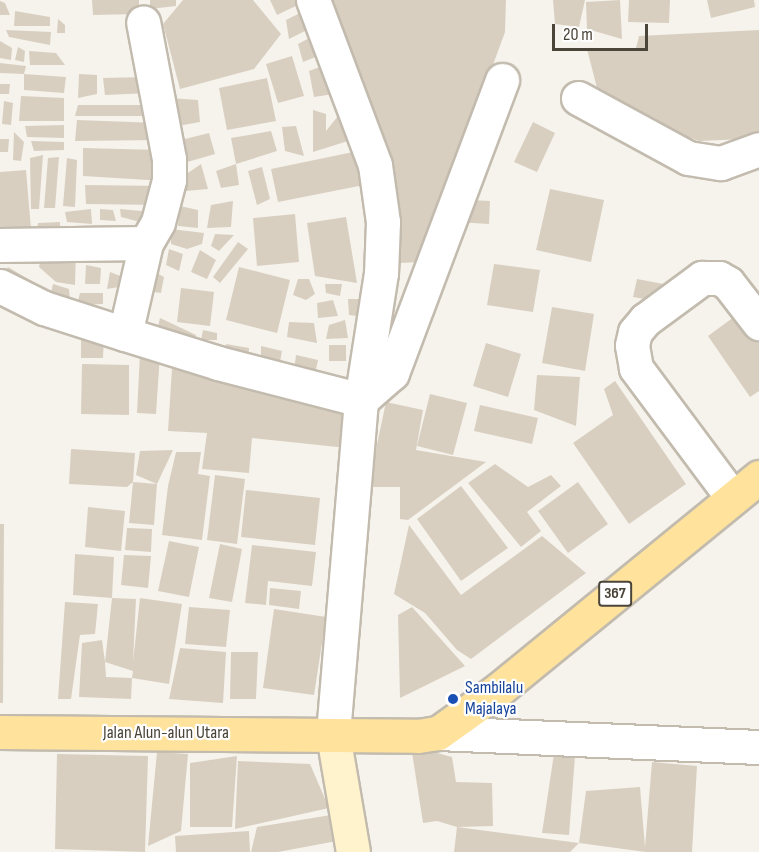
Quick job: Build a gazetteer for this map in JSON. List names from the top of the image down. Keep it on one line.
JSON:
{"streets":{"main road":["367","Jalan Alun-alun Utara"]},"crossings":[["367","Jalan Alun-alun Utara"]],"places":["Sambilalu Majalaya"],"scale_bar":"20 m"}
